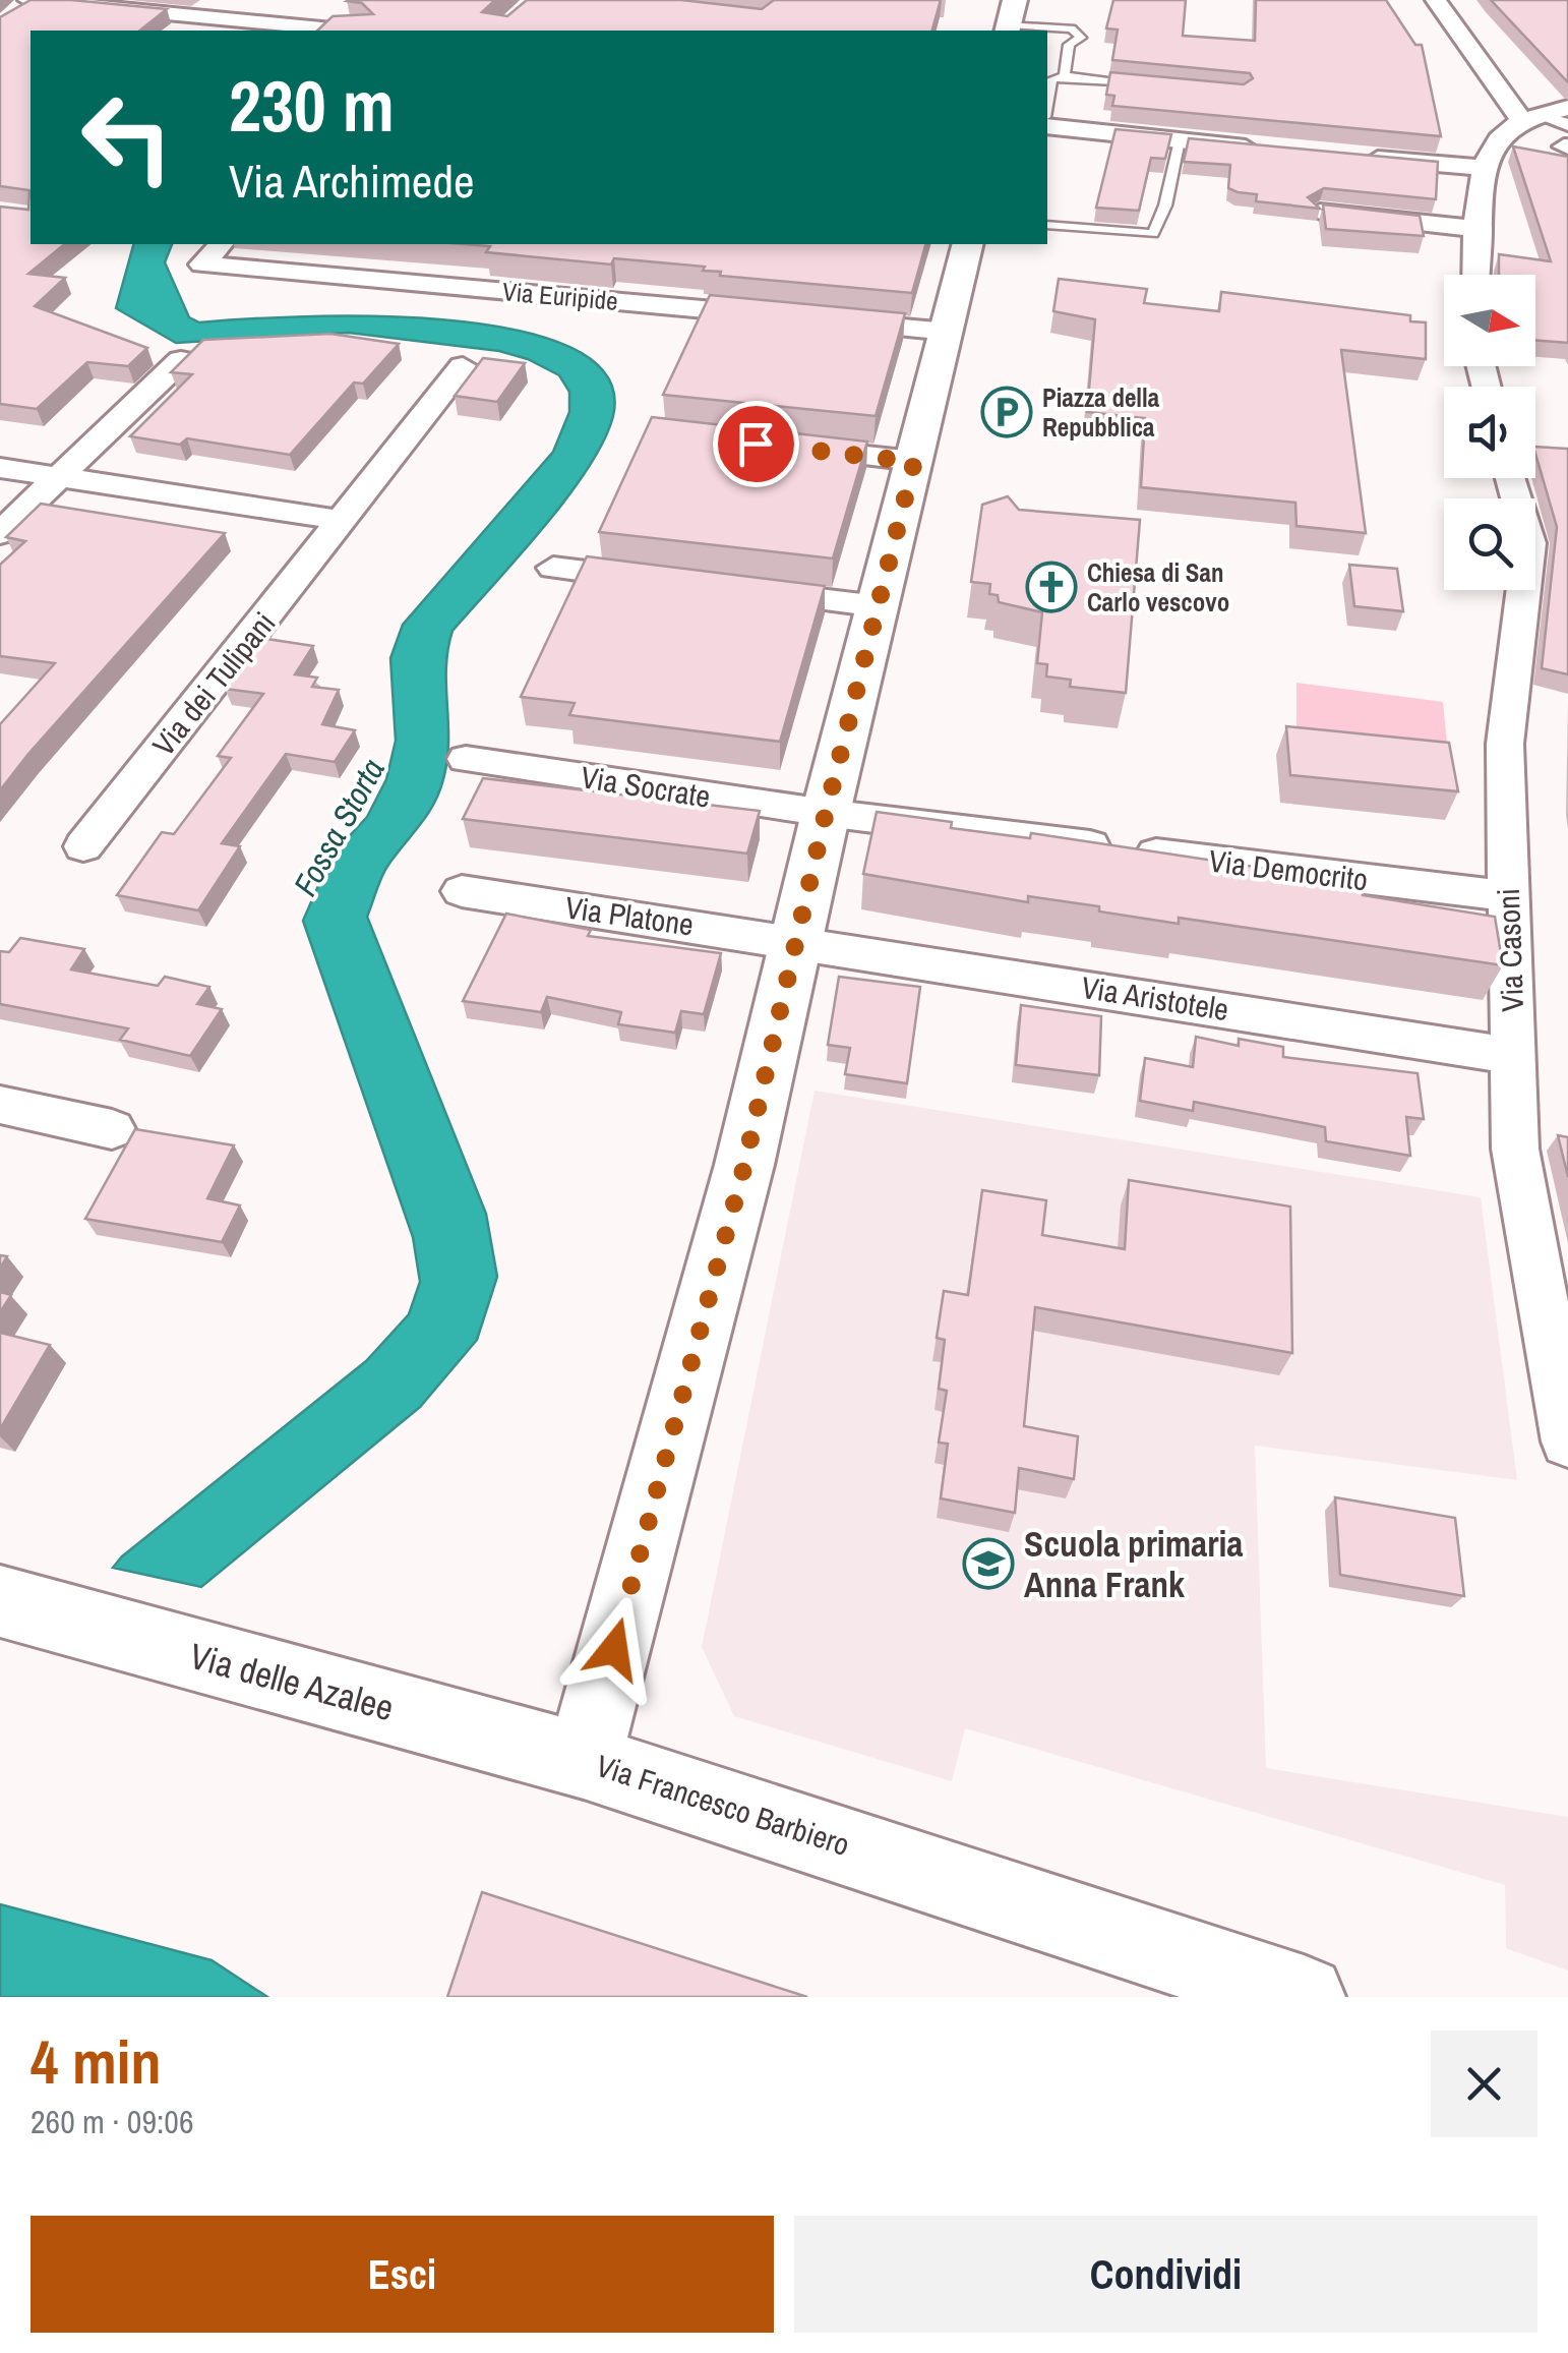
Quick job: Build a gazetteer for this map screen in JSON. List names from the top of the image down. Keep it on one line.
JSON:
{"streets":{"street":["Via Euripide","Via dei Tulipani","Via Socrate","Via Democrito","Via Platone","Via Casoni","Via Aristotele","Via delle Azalee","Via Francesco Barbiero"]},"crossings":[["Via Socrate","Via Democrito"],["Via Socrate","Via Francesco Barbiero"],["Via Democrito","Via Casoni"],["Via Democrito","Via Francesco Barbiero"],["Via Platone","Via Aristotele"],["Via Platone","Via Francesco Barbiero"],["Via Casoni","Via Aristotele"],["Via Aristotele","Via Francesco Barbiero"],["Via delle Azalee","Via Francesco Barbiero"]],"water":["Fossa Storta"],"places":{"parking":["Piazza della Repubblica"],"church":["Chiesa di San Carlo vescovo"],"school or university":["Scuola primaria Anna Frank"]},"north":"right","page":{"turn":["230 m","Via Archimede"],"heading":["4 min","260 m · 09:06"],"buttons":["Esci","Condividi"]}}
